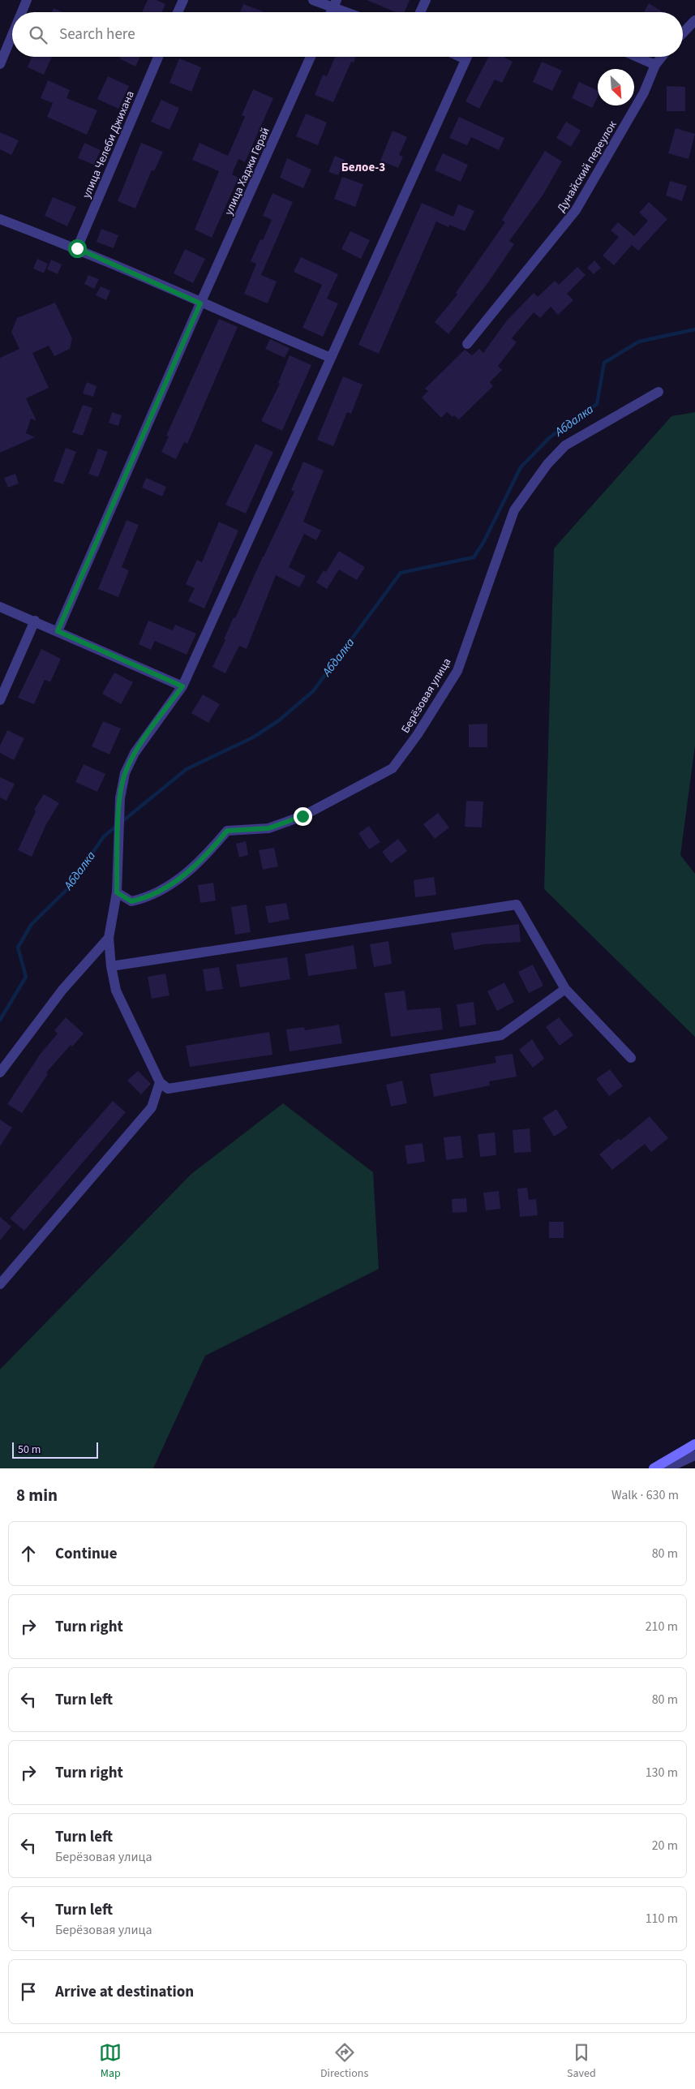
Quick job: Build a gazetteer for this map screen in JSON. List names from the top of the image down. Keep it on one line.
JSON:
{"streets":{"street":["улица Челеби Джихана","Дунайский переулок","улица Хаджи Герай","Берёзовая улица"]},"districts":["Белое-3"],"water":["Абдалка"],"scale_bar":"50 m","north":"bottom right","page":{"search":"Search here","scale":"50 m","heading":["8 min","Walk · 630 m"],"list":[["Continue","80 m"],["Turn right","210 m"],["Turn left","80 m"],["Turn right","130 m"],["Turn left","Берёзовая улица","20 m"],["Turn left","Берёзовая улица","110 m"],"Arrive at destination"],"nav":["Map","Directions","Saved"]}}
